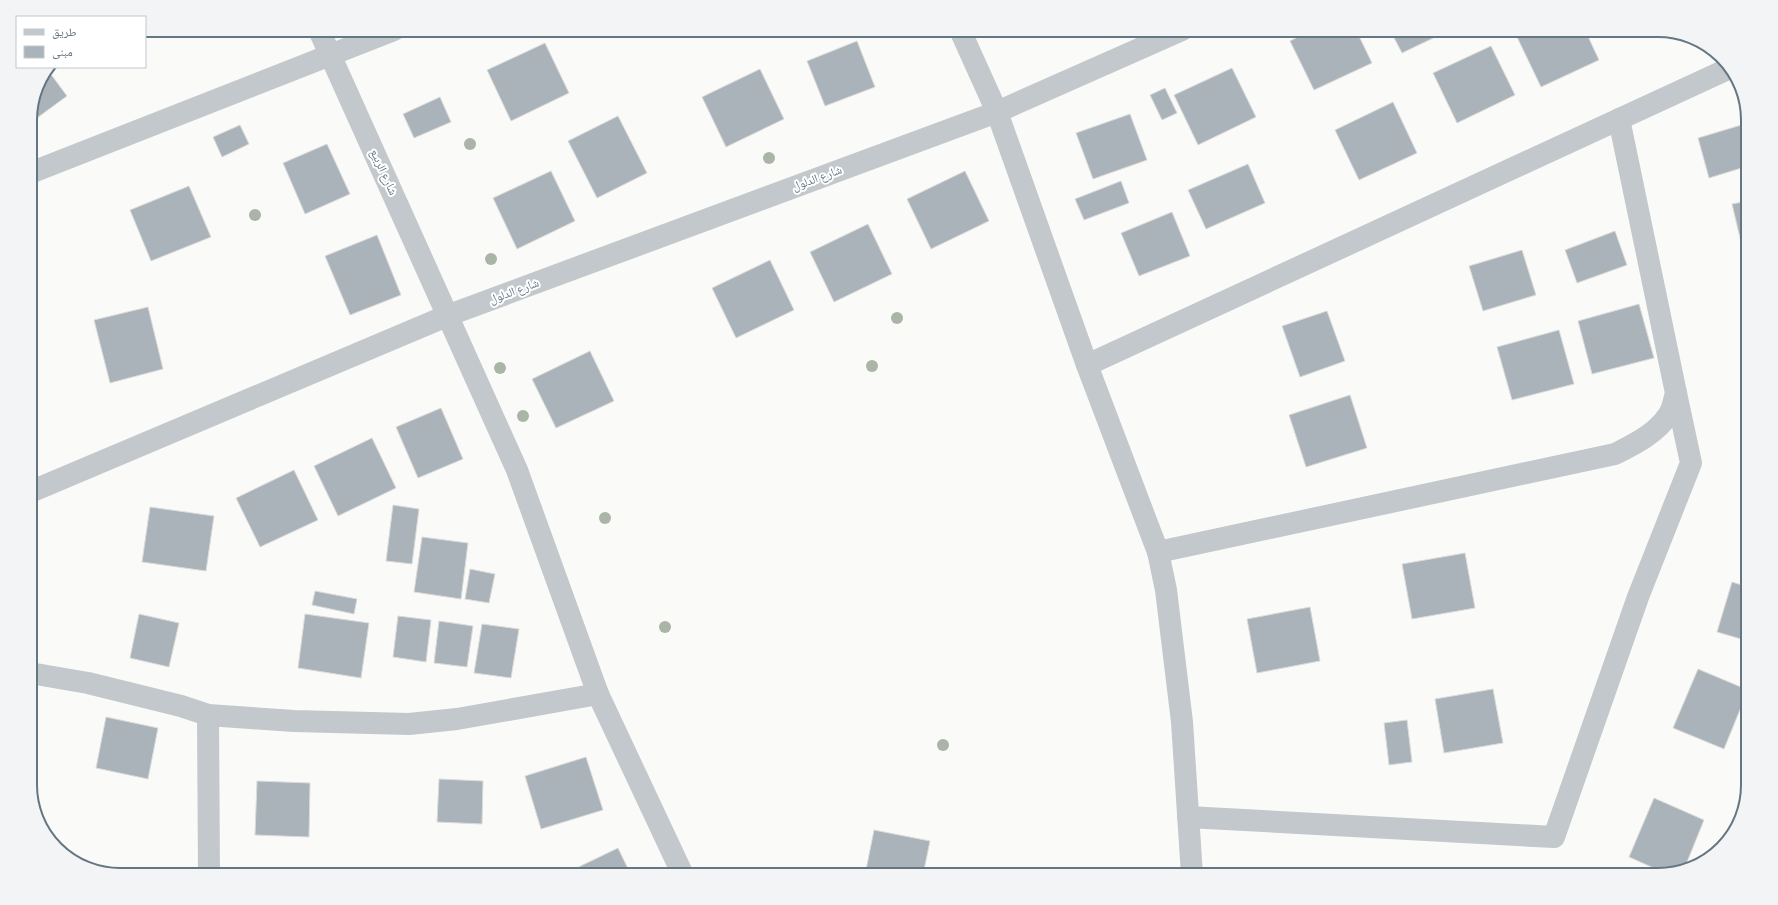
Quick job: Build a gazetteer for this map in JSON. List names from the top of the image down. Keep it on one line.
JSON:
{"streets":{"street":["شارع الربيع","شارع الدلول"]},"crossings":[["شارع الربيع","شارع الدلول"]],"legend":["طريق","مبنى"]}
